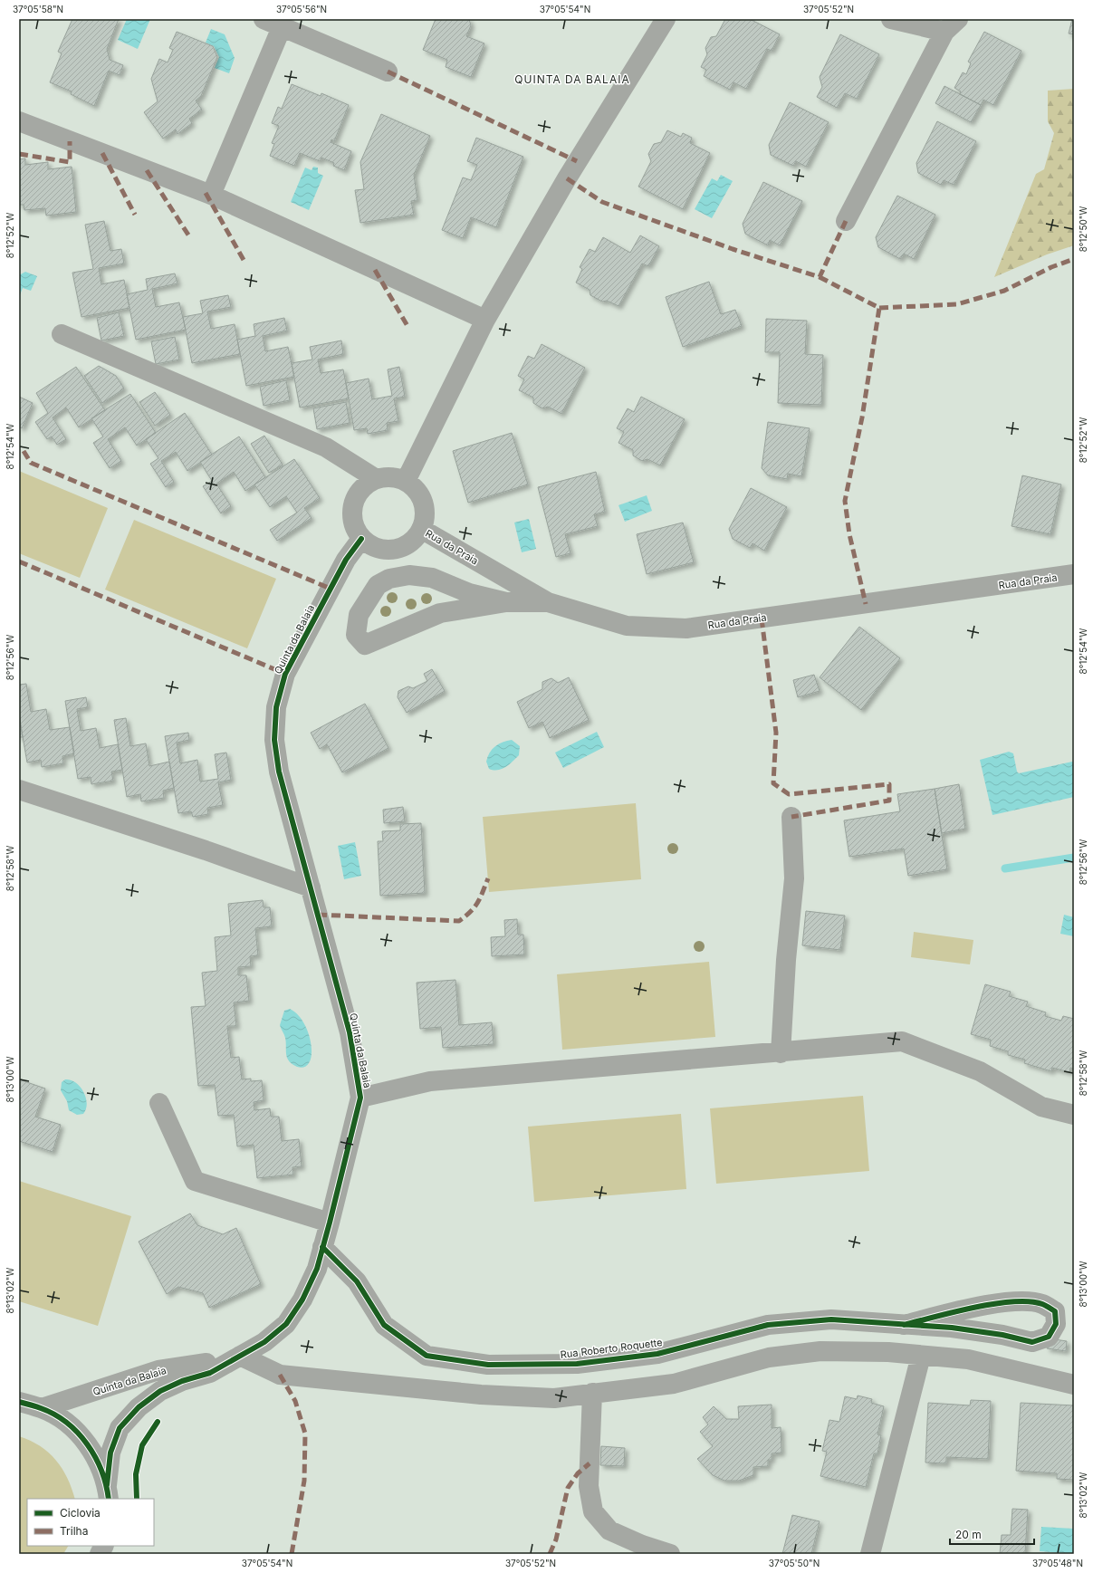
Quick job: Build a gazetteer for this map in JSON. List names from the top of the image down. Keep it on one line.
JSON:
{"streets":{"street":["Rua da Praia","Quinta da Balaia","Rua Roberto Roquette"]},"crossings":[["Rua da Praia","Quinta da Balaia"],["Quinta da Balaia","Rua Roberto Roquette"]],"districts":["QUINTA DA BALAIA"],"legend":["Ciclovia","Trilha"],"scale_bar":"20 m","coordinates":["37°05'58\"N","37°05'56\"N","37°05'54\"N","37°05'52\"N","8°12'50\"W","8°12'52\"W","8°12'54\"W","8°12'56\"W","8°12'58\"W","8°13'00\"W","8°13'02\"W","37°05'50\"N","37°05'48\"N"]}
